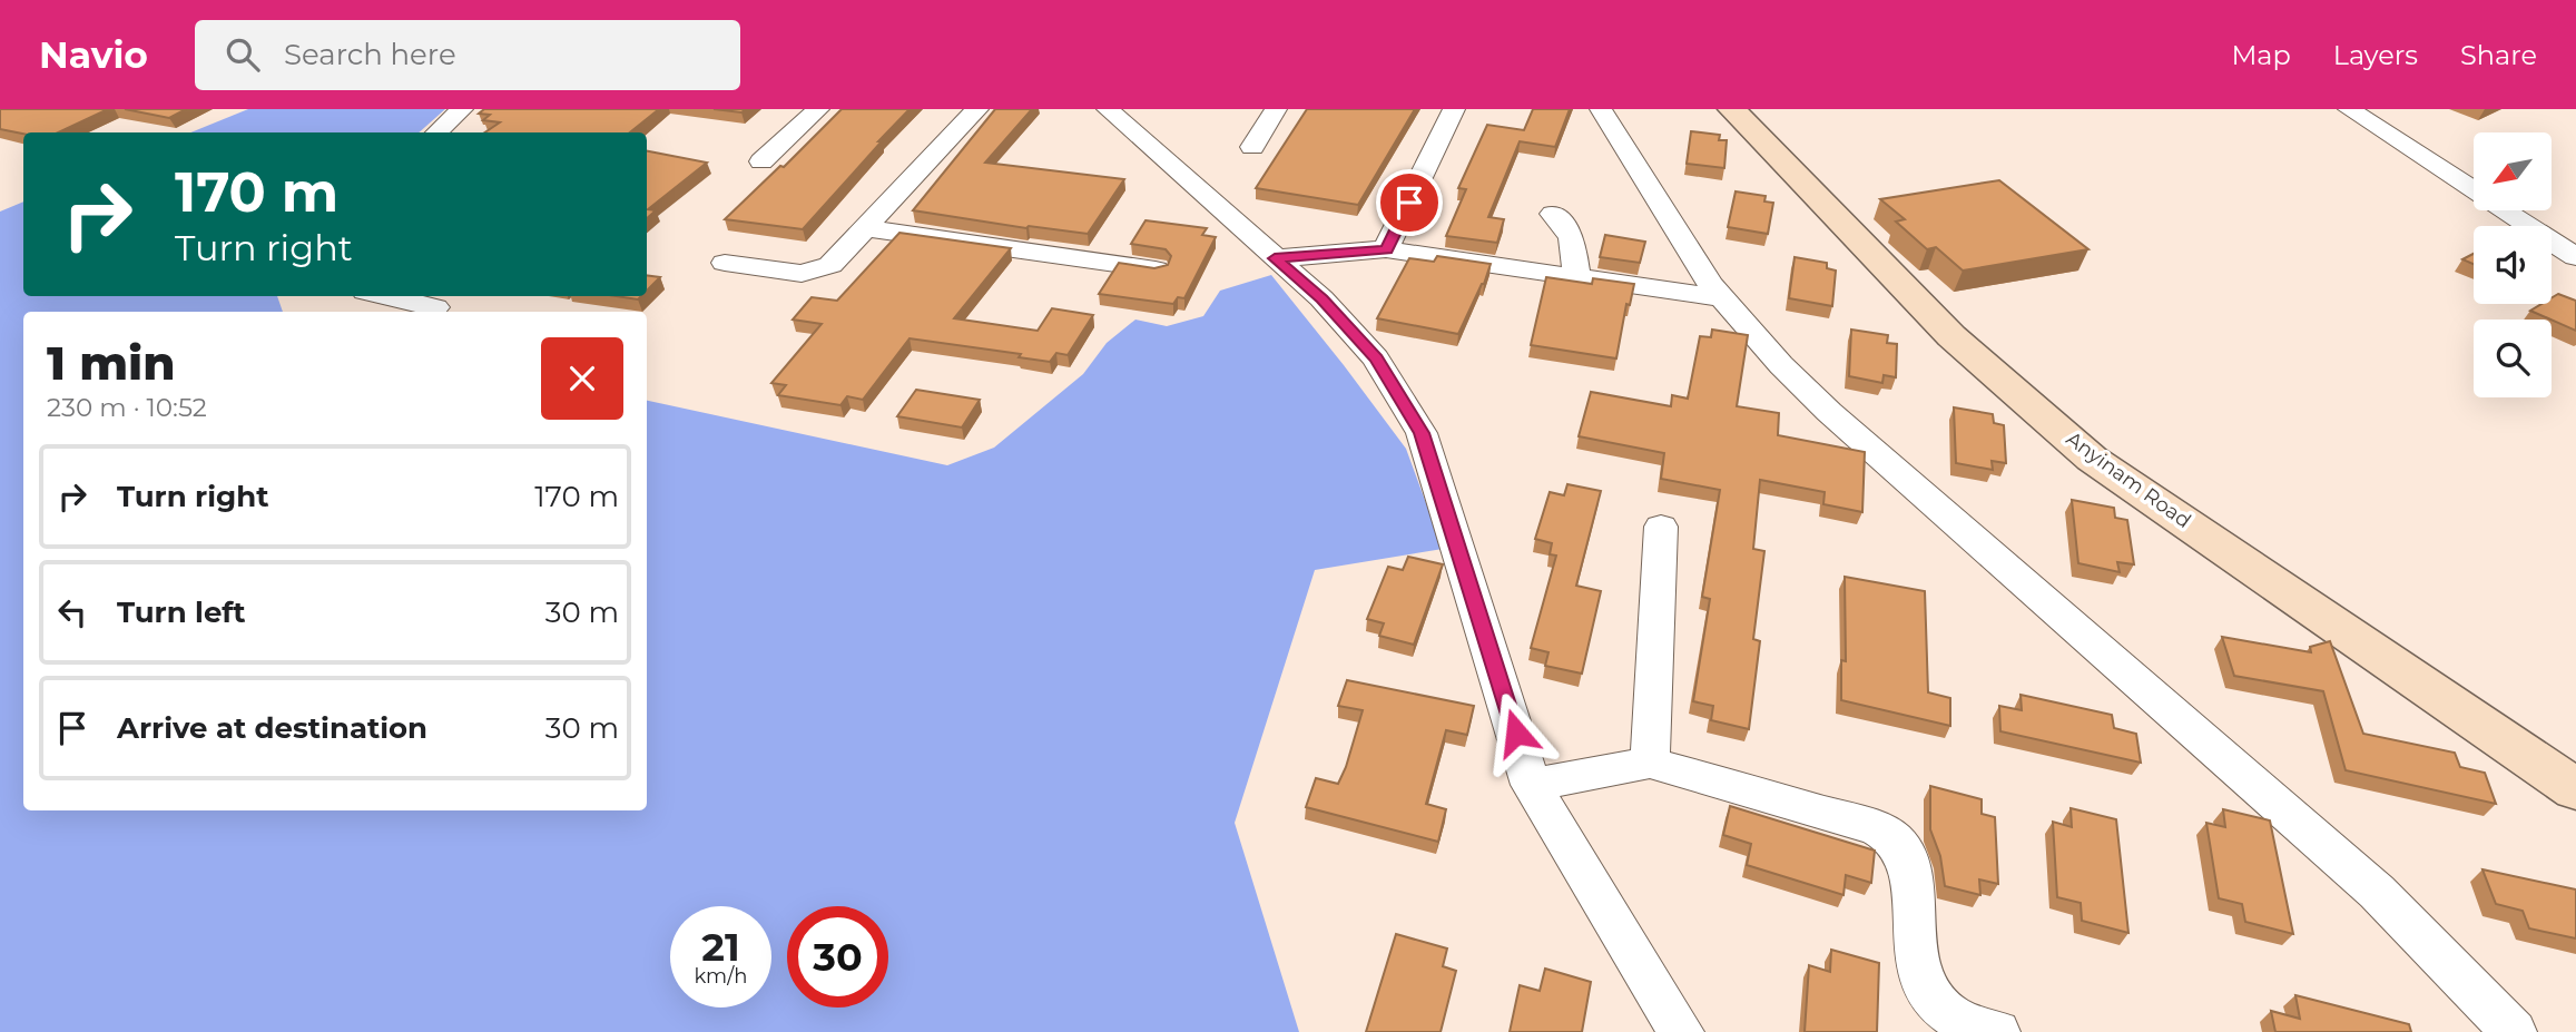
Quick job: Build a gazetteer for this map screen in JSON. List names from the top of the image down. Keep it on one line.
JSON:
{"streets":{"street":["Anyinam Road"]},"north":"bottom left","page":{"header":"Navio","search":"Search here","nav":["Map","Layers","Share"],"turn":["170 m","Turn right"],"heading":["1 min","230 m · 10:52"],"list":[{"name":"Turn right","value":"170 m"},{"name":"Turn left","value":"30 m"},{"name":"Arrive at destination","value":"30 m"}],"speed":"21 km/h","limit":"30"}}
